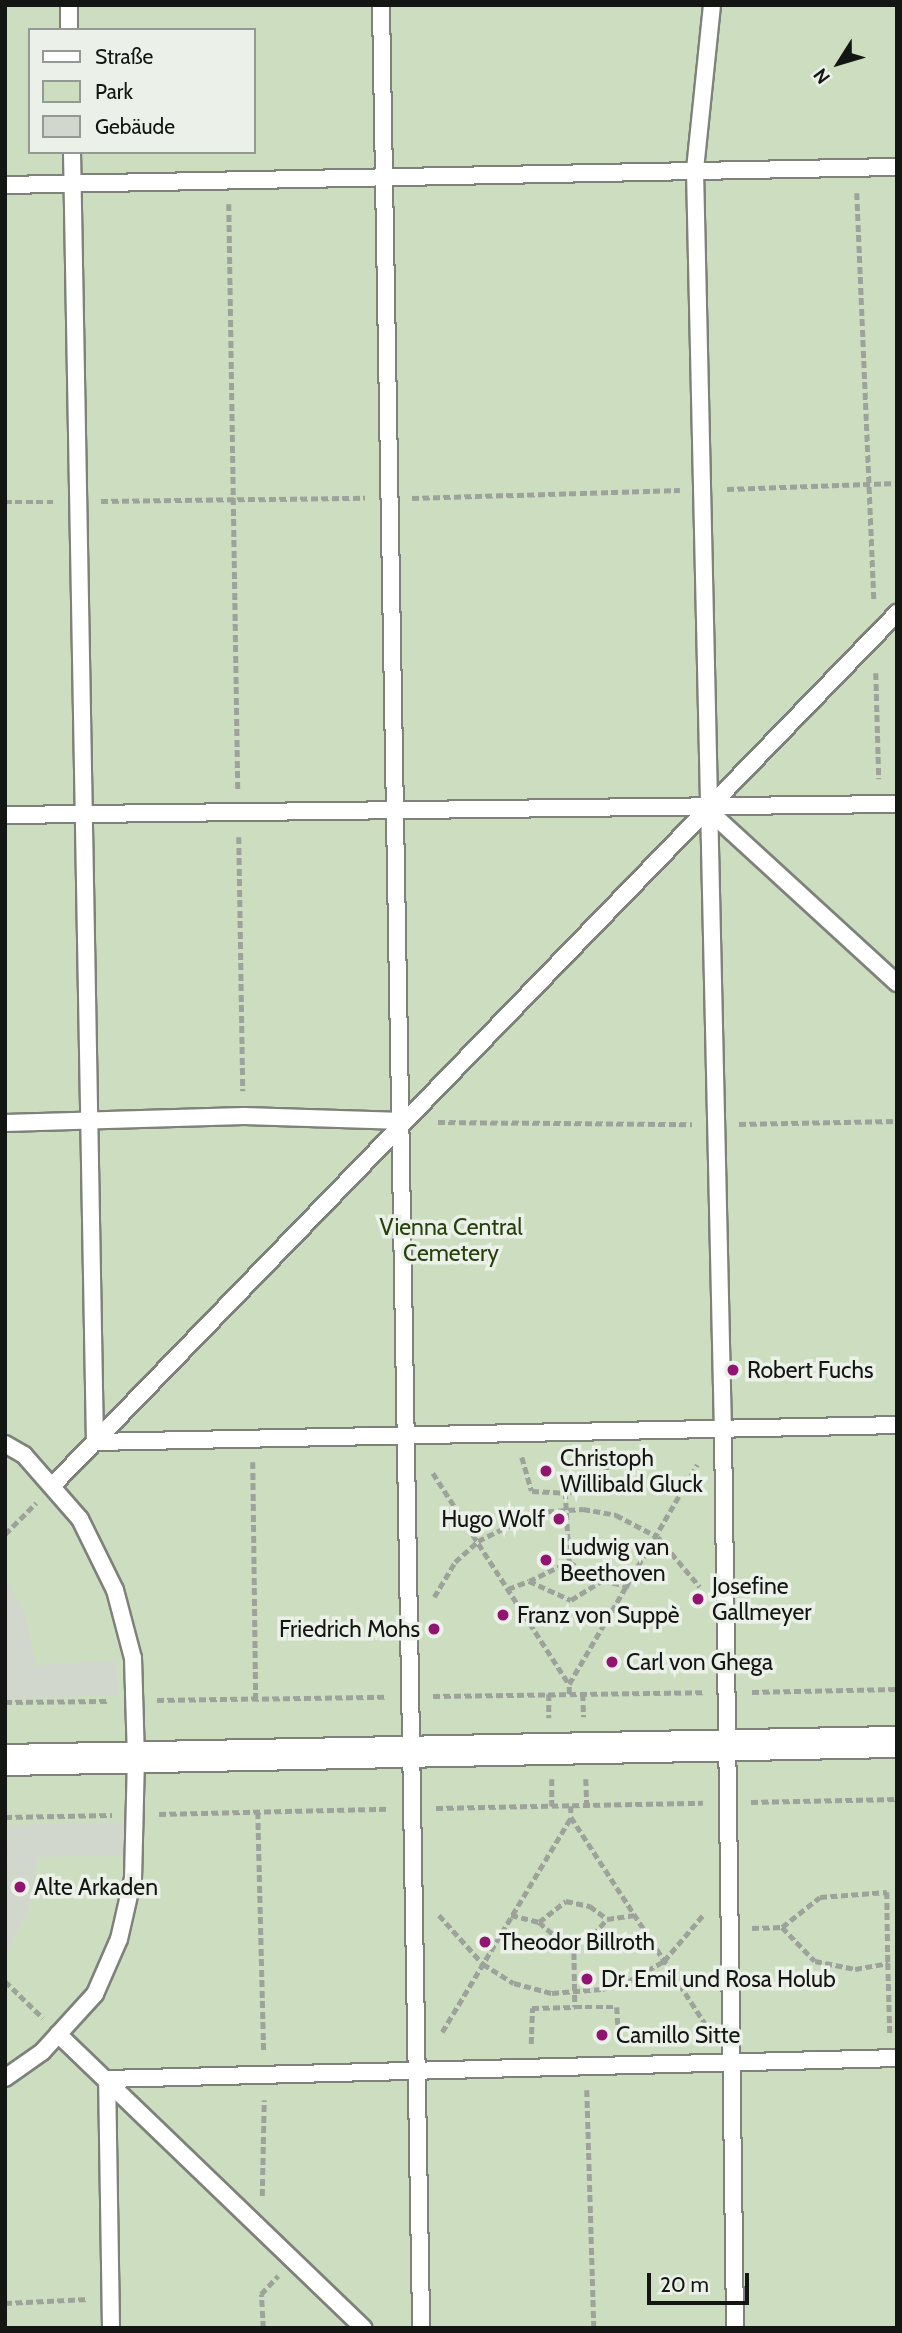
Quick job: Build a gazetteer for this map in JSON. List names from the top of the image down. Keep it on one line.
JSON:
{"parks":["Vienna Central Cemetery"],"places":["Robert Fuchs","Christoph Willibald Gluck","Hugo Wolf","Ludwig van Beethoven","Josefine Gallmeyer","Franz von Suppè","Friedrich Mohs","Carl von Ghega","Alte Arkaden","Theodor Billroth","Dr. Emil und Rosa Holub","Camillo Sitte"],"legend":["Straße","Park","Gebäude"],"scale_bar":"20 m","north":"bottom left"}
